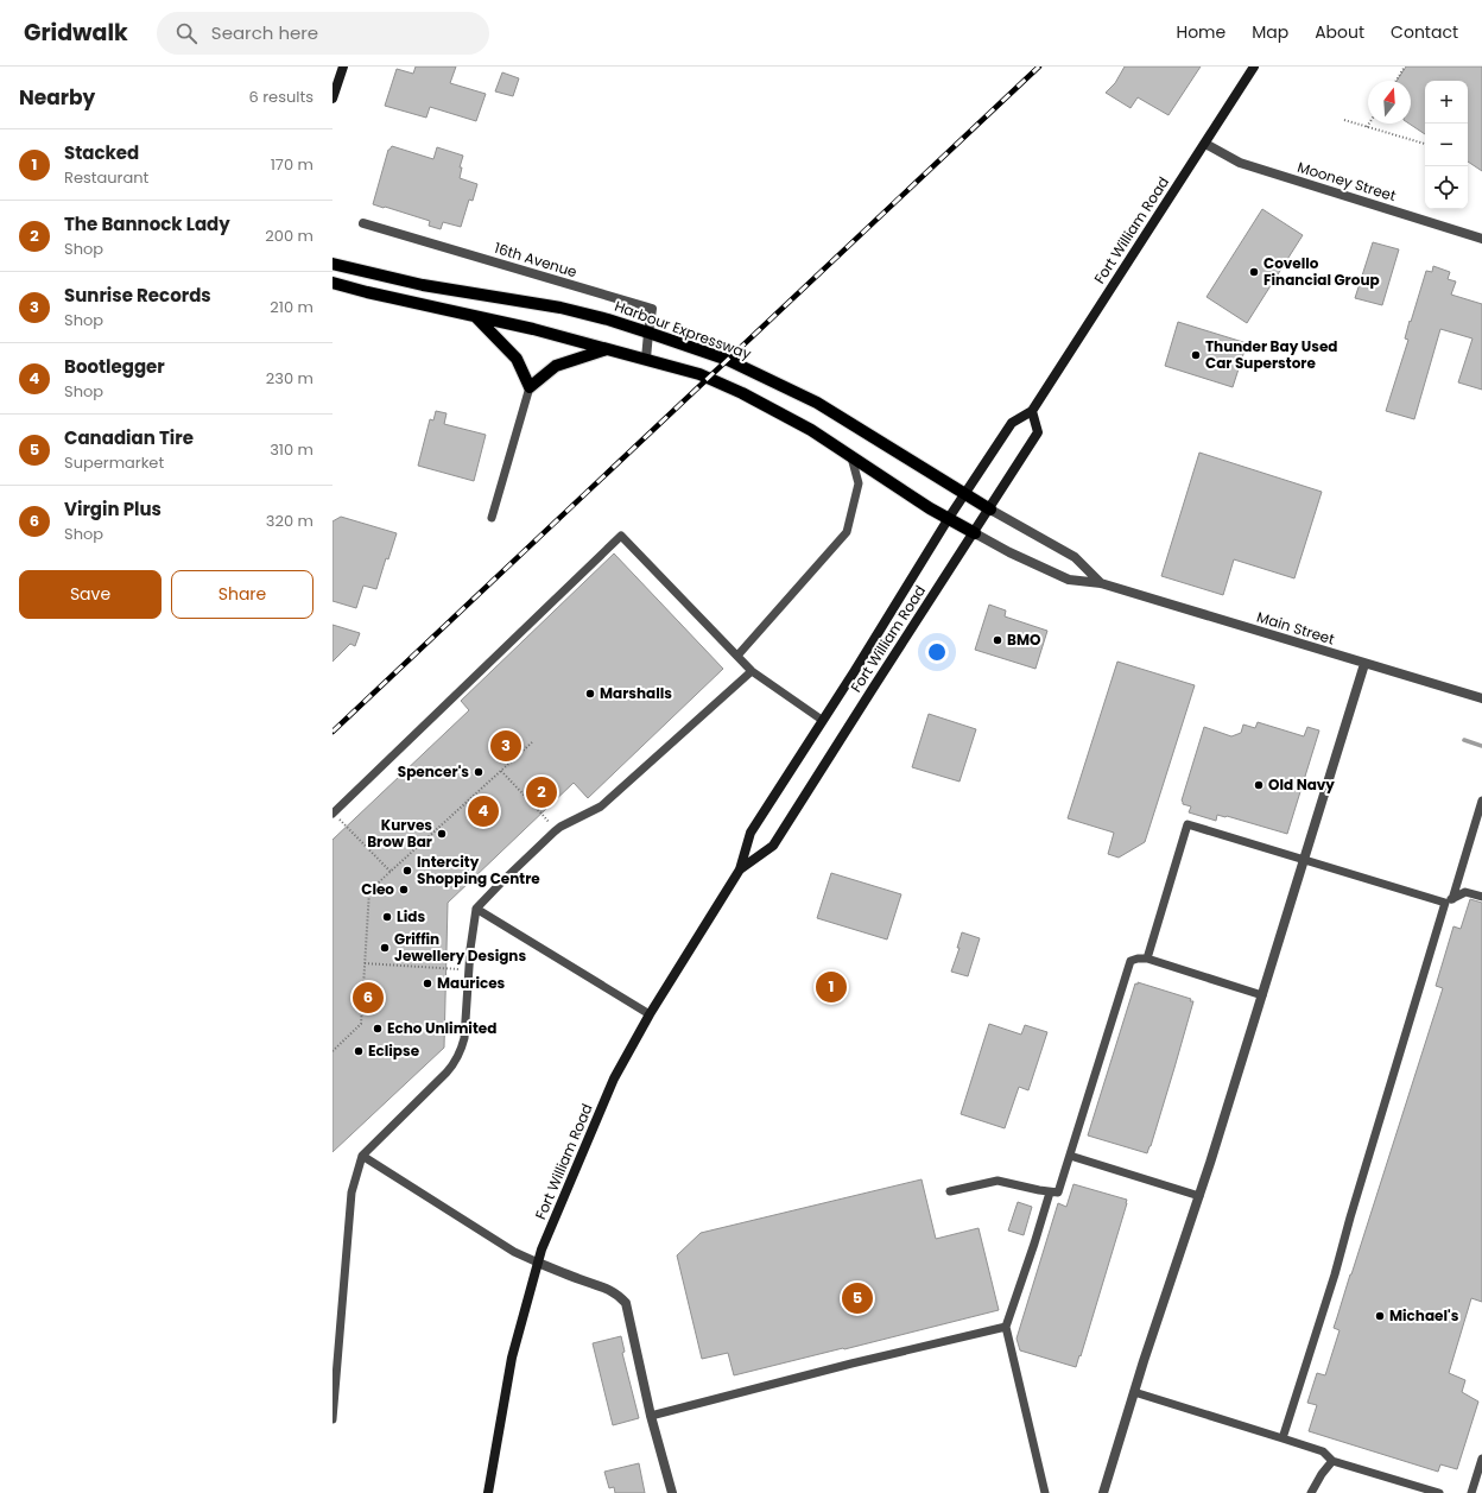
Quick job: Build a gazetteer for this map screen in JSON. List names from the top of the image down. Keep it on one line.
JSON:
{"streets":{"main road":["Fort William Road","Harbour Expressway"],"street":["Mooney Street","16th Avenue","Main Street"]},"crossings":[["Mooney Street","Fort William Road"],["Fort William Road","Harbour Expressway"],["Fort William Road","Main Street"],["16th Avenue","Harbour Expressway"],["Harbour Expressway","Main Street"]],"places":["Covello Financial Group","Thunder Bay Used Car Superstore","BMO","Marshalls","Spencer's","Old Navy","Kurves Brow Bar","Intercity Shopping Centre","Cleo","Lids","Griffin Jewellery Designs","Maurices","Echo Unlimited","Eclipse","Michael's"],"north":"top","page":{"header":"Gridwalk","search":"Search here","nav":["Home","Map","About","Contact"],"heading":["Nearby","6 results"],"map_buttons":["+","−"],"list":[{"mark":"1","name":"Stacked","note":"Restaurant","value":"170 m"},{"mark":"2","name":"The Bannock Lady","note":"Shop","value":"200 m"},{"mark":"3","name":"Sunrise Records","note":"Shop","value":"210 m"},{"mark":"4","name":"Bootlegger","note":"Shop","value":"230 m"},{"mark":"5","name":"Canadian Tire","note":"Supermarket","value":"310 m"},{"mark":"6","name":"Virgin Plus","note":"Shop","value":"320 m"}],"buttons":["Save","Share"],"pins":["3","2","4","1","6","5"]}}
